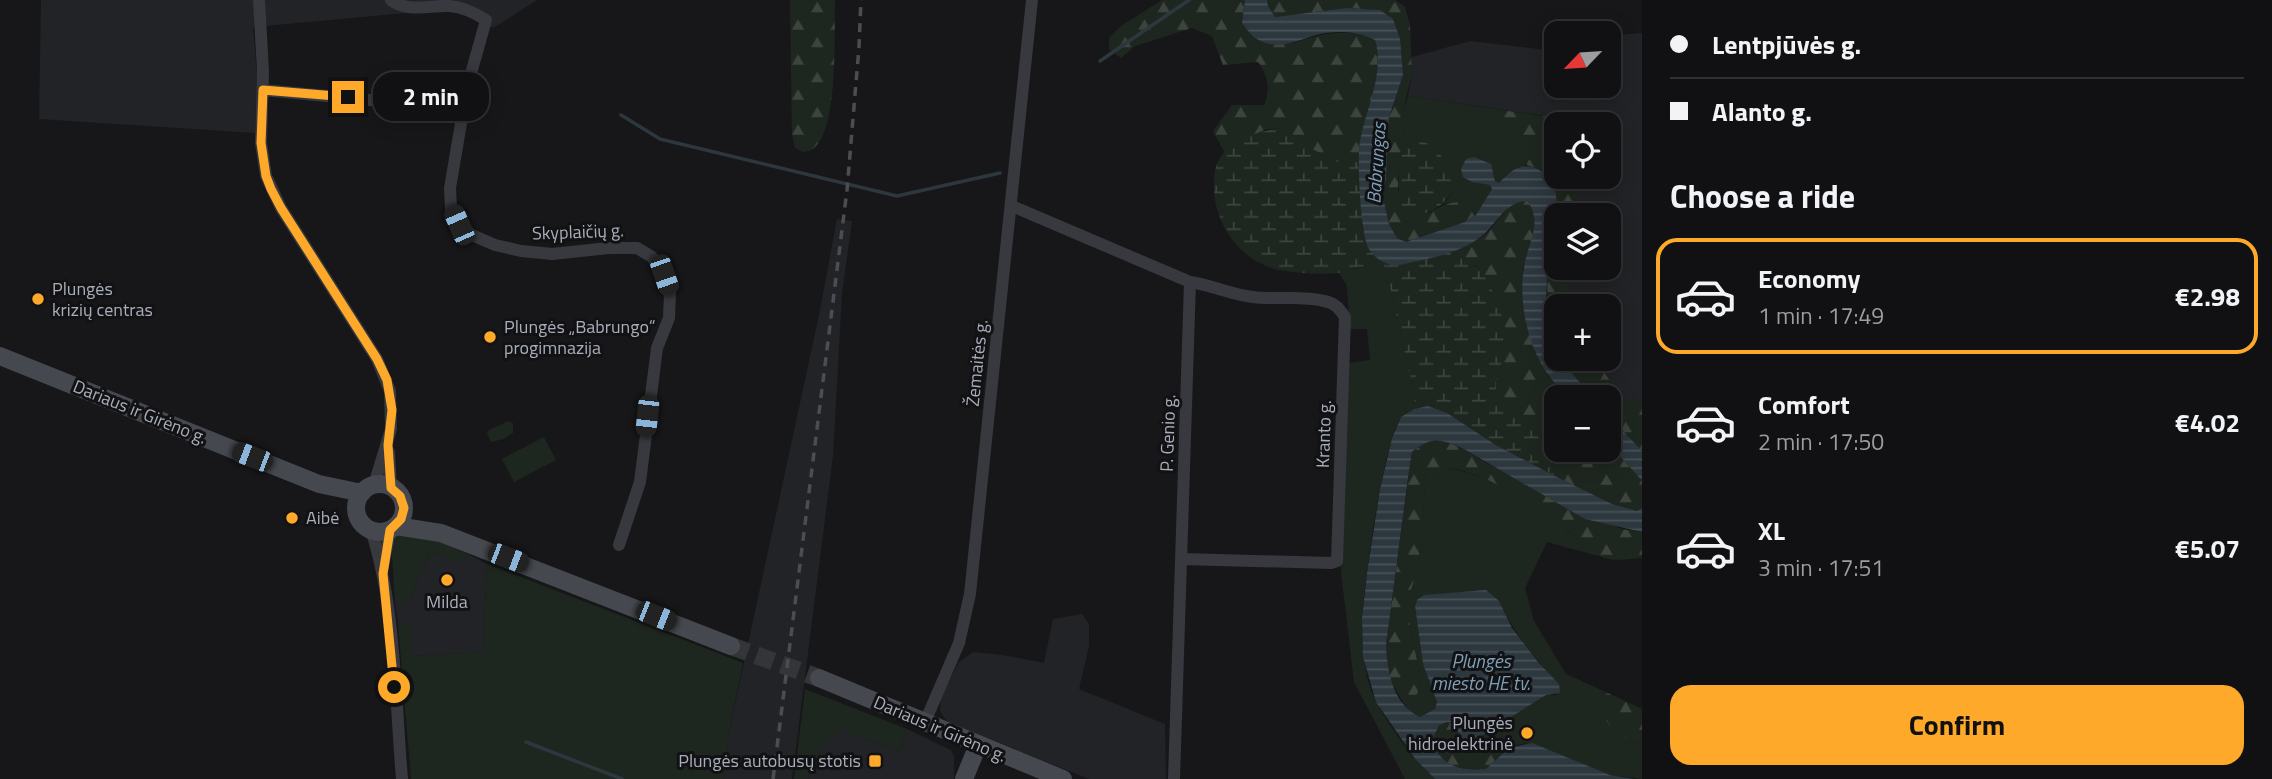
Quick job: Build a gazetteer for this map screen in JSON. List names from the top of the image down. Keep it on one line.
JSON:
{"streets":{"main road":["Dariaus ir Girėno g."],"street":["Skyplaičių g.","Žemaitės g.","P. Genio g.","Kranto g."]},"crossings":[["Žemaitės g.","Dariaus ir Girėno g."],["P. Genio g.","Kranto g."]],"water":["Babrungas","Plungės miesto HE tv."],"places":{"other":["Plungės krizių centras","Plungės „Babrungo“ progimnazija","Aibė","Milda","Plungės hidroelektrinė"],"transit":["Plungės autobusų stotis"]},"north":"bottom left","page":{"banner":["Lentpjūvės g.","Alanto g."],"map_buttons":["+","−"],"bubble":"2 min","heading":"Choose a ride","list":[{"name":"Economy","note":"1 min · 17:49","value":"€2.98"},{"name":"Comfort","note":"2 min · 17:50","value":"€4.02"},{"name":"XL","note":"3 min · 17:51","value":"€5.07"}],"buttons":"Confirm"}}
